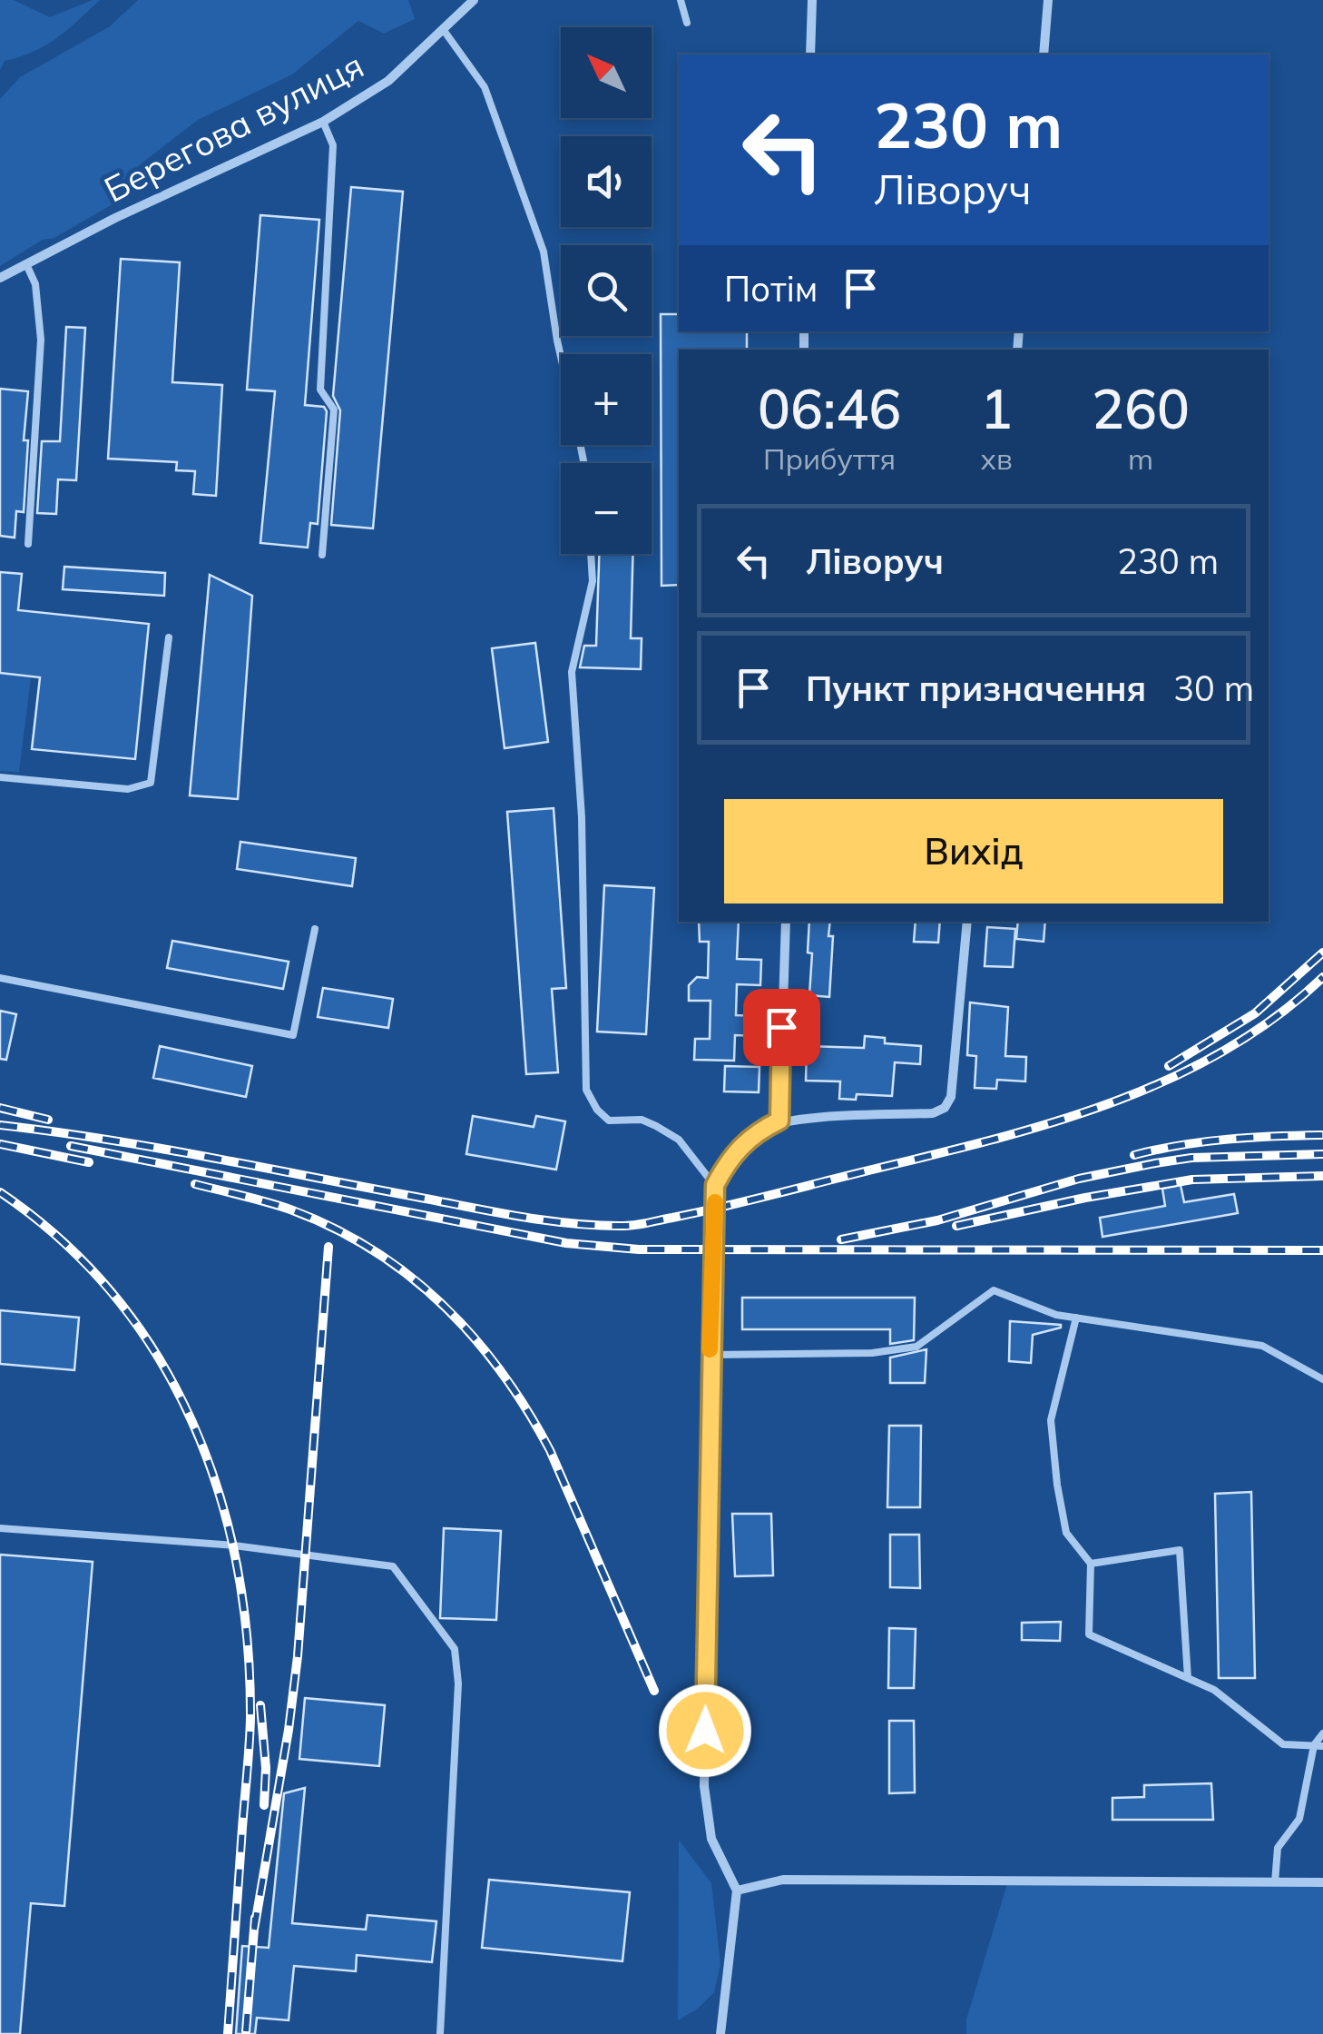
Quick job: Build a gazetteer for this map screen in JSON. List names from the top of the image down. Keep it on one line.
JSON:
{"streets":{"street":["Берегова вулиця"]},"north":"top left","page":{"map_buttons":["+","−"],"turn":["230 m","Ліворуч"],"then":"Потім","eta":["06:46","Прибуття","1","хв","260","m"],"list":[{"name":"Ліворуч","value":"230 m"},{"name":"Пункт призначення","value":"30 m"}],"buttons":"Вихід"}}
